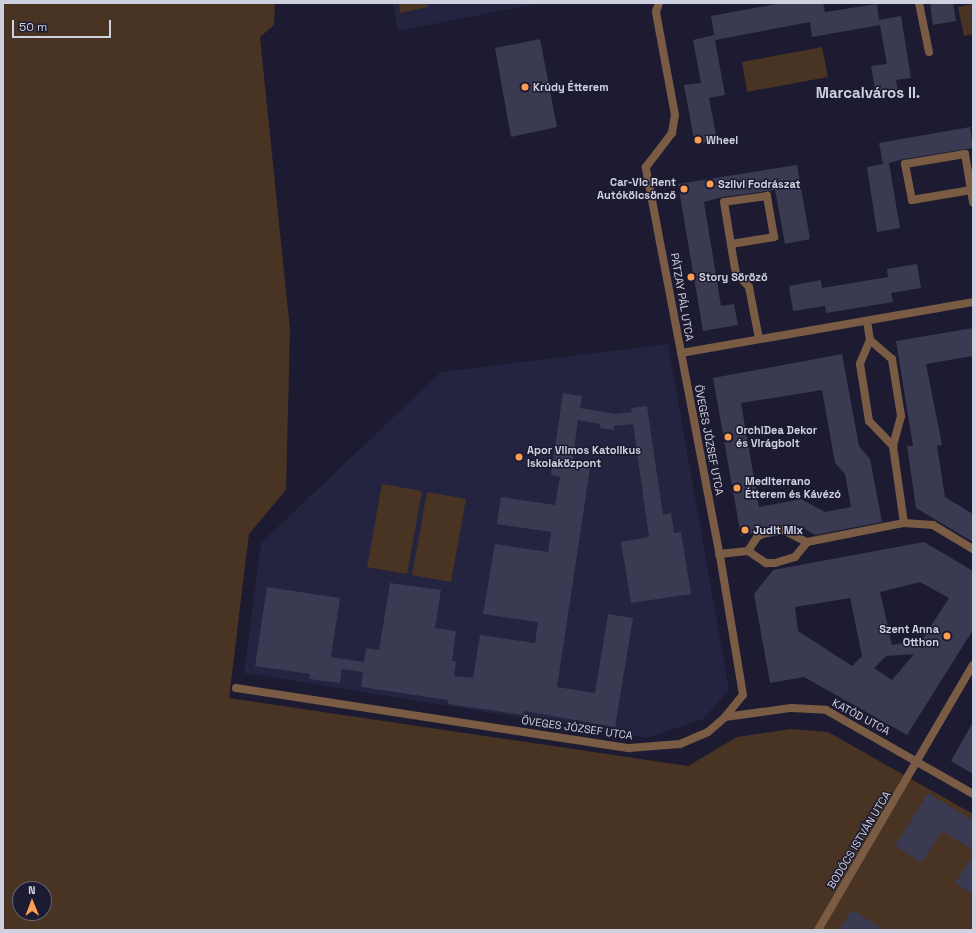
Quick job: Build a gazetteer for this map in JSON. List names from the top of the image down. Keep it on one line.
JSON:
{"streets":{"street":["PÁTZAY PÁL UTCA","ÖVEGES JÓZSEF UTCA","KATÓD UTCA","BODÓCS ISTVÁN UTCA"]},"crossings":[["PÁTZAY PÁL UTCA","ÖVEGES JÓZSEF UTCA"],["ÖVEGES JÓZSEF UTCA","KATÓD UTCA"],["KATÓD UTCA","BODÓCS ISTVÁN UTCA"]],"districts":["Marcalváros II."],"places":["Krúdy Étterem","Wheel","Szilvi Fodrászat","Car-Vic Rent Autókölcsönző","Story Söröző","OrchiDea Dekor és Virágbolt","Apor Vilmos Katolikus Iskolaközpont","Mediterrano Étterem és Kávézó","Judit Mix","Szent Anna Otthon"],"scale_bar":"50 m","north":"top"}
